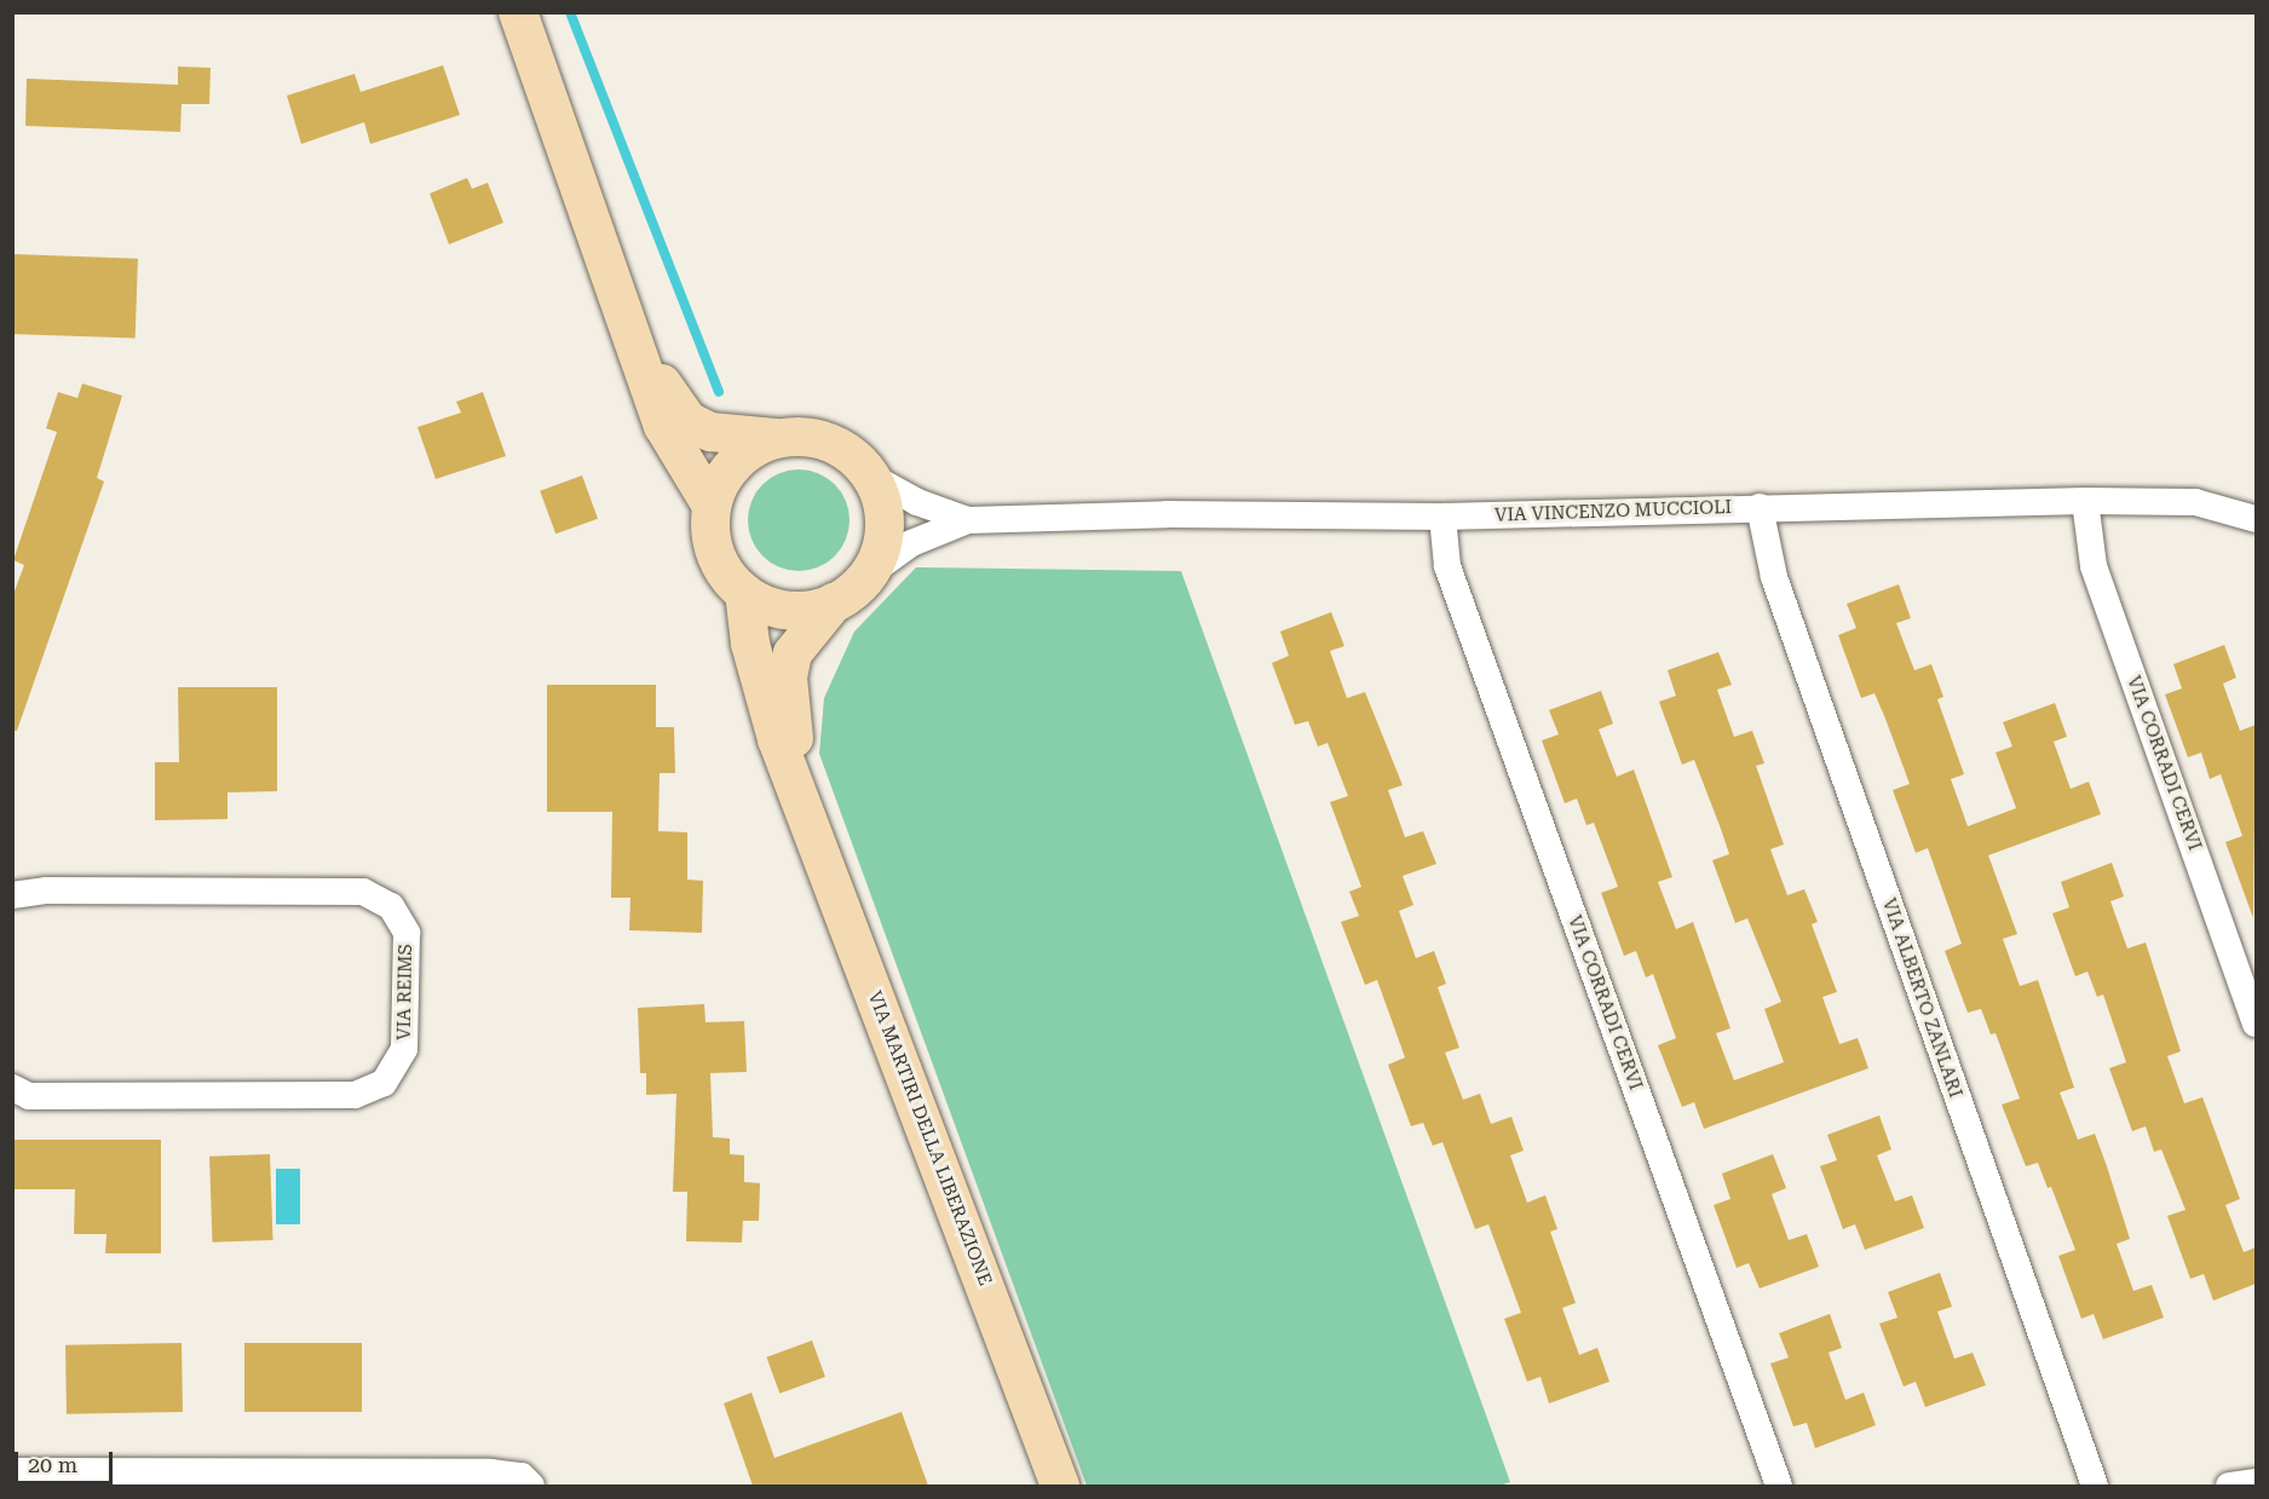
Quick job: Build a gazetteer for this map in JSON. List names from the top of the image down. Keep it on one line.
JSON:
{"streets":{"street":["VIA VINCENZO MUCCIOLI","VIA CORRADI CERVI","VIA REIMS","VIA ALBERTO ZANLARI","VIA MARTIRI DELLA LIBERAZIONE"]},"crossings":[["VIA VINCENZO MUCCIOLI","VIA CORRADI CERVI"],["VIA VINCENZO MUCCIOLI","VIA ALBERTO ZANLARI"]],"scale_bar":"20 m"}
